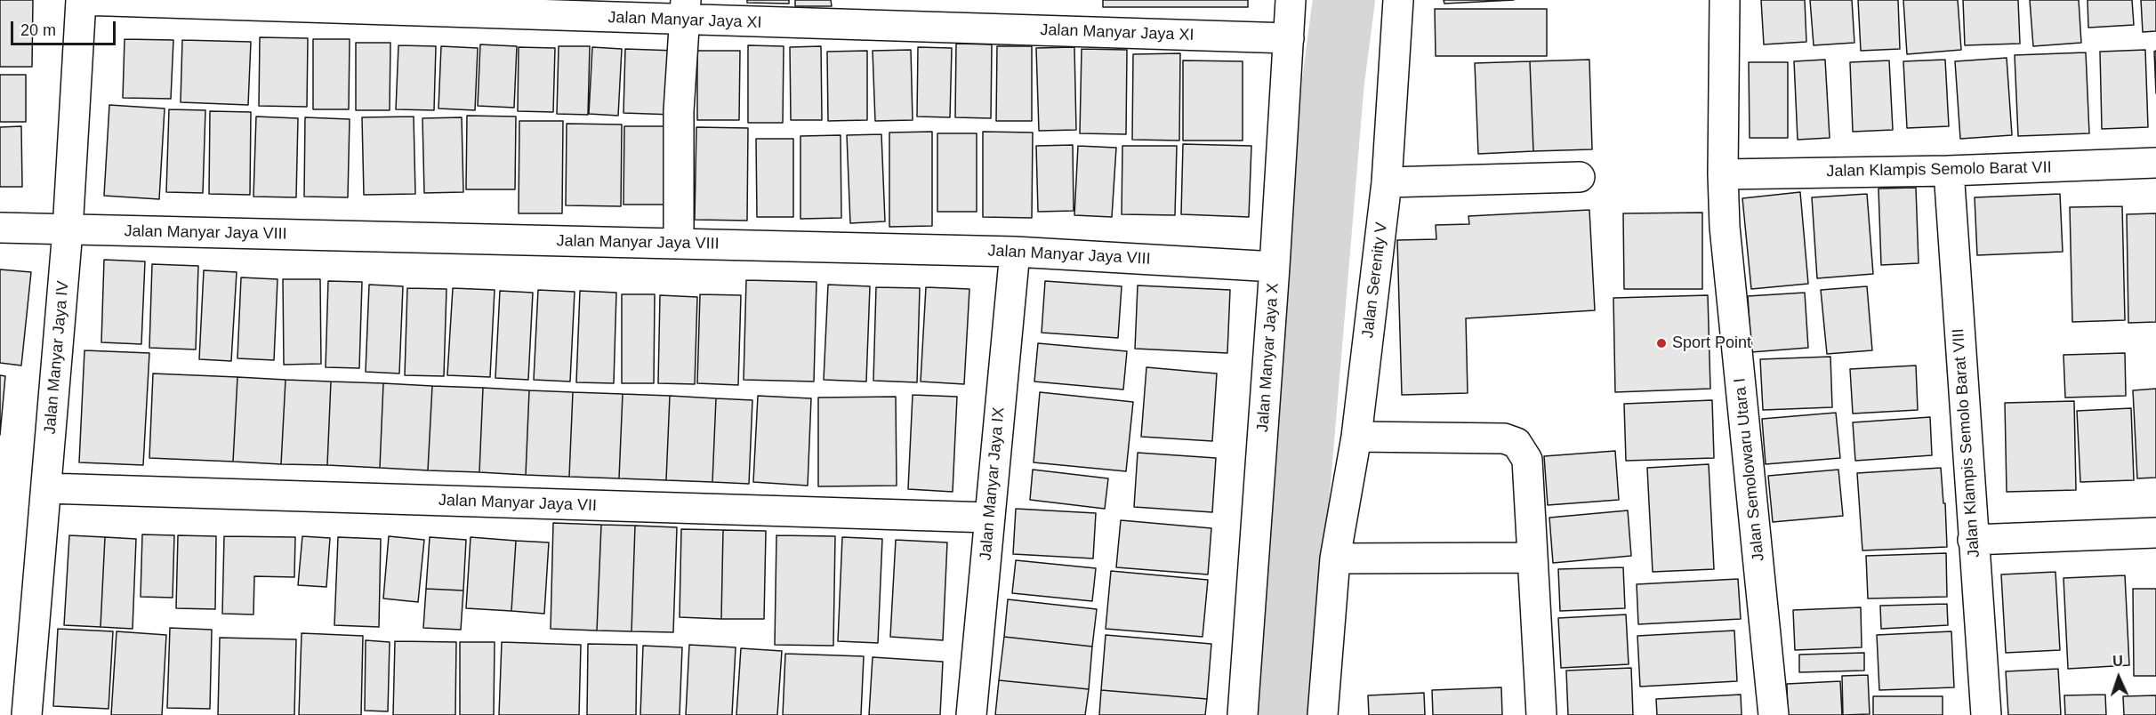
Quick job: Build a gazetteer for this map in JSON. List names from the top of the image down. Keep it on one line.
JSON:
{"streets":{"street":["Jalan Manyar Jaya XI","Jalan Klampis Semolo Barat VII","Jalan Manyar Jaya VIII","Jalan Serenity V","Jalan Manyar Jaya IV","Jalan Manyar Jaya X","Jalan Klampis Semolo Barat VIII","Jalan Semolowaru Utara I","Jalan Manyar Jaya IX","Jalan Manyar Jaya VII"]},"crossings":[["Jalan Manyar Jaya XI","Jalan Manyar Jaya IV"],["Jalan Manyar Jaya XI","Jalan Manyar Jaya X"],["Jalan Klampis Semolo Barat VII","Jalan Klampis Semolo Barat VIII"],["Jalan Klampis Semolo Barat VII","Jalan Semolowaru Utara I"],["Jalan Manyar Jaya VIII","Jalan Manyar Jaya IV"],["Jalan Manyar Jaya VIII","Jalan Manyar Jaya X"],["Jalan Manyar Jaya VIII","Jalan Manyar Jaya IX"],["Jalan Manyar Jaya IV","Jalan Manyar Jaya VII"],["Jalan Manyar Jaya IX","Jalan Manyar Jaya VII"]],"places":["Sport Point"],"scale_bar":"20 m","north":"top"}
